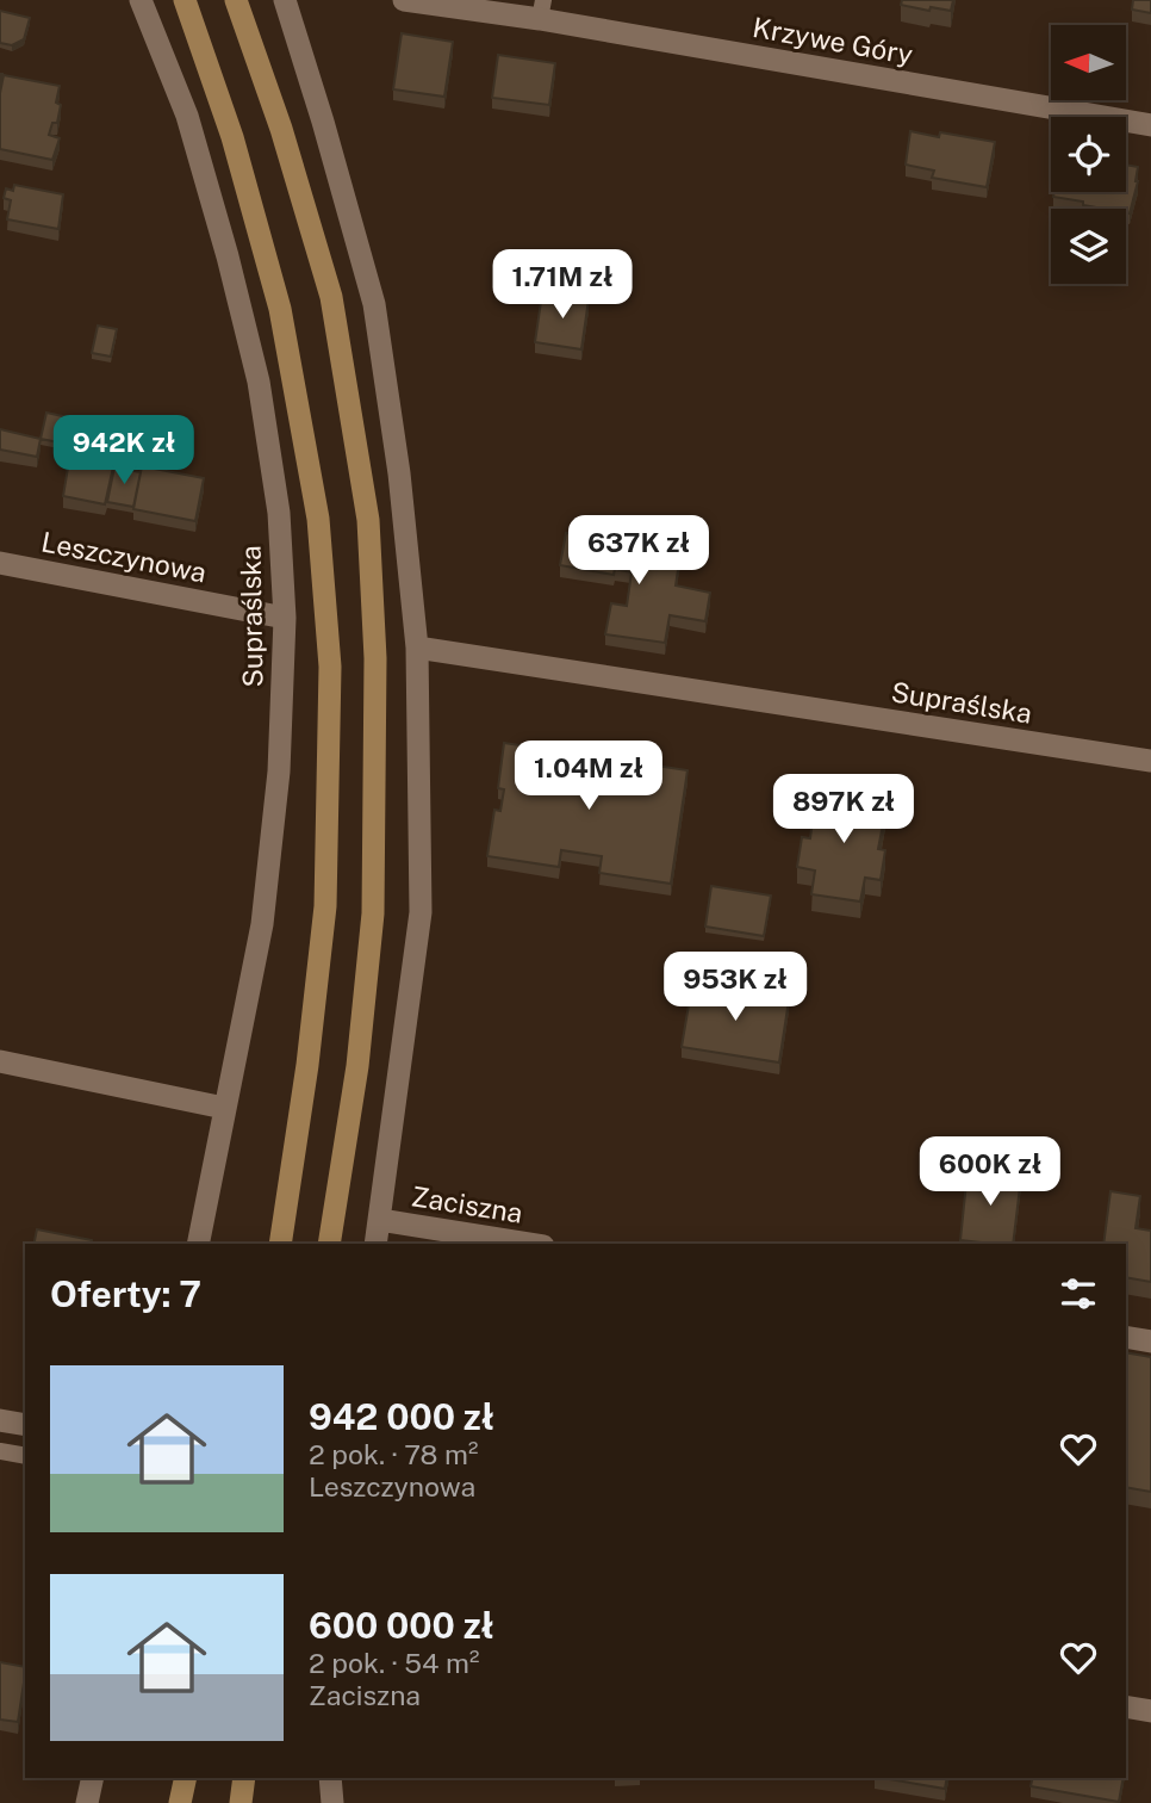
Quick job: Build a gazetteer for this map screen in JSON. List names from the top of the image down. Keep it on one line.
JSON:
{"streets":{"street":["Krzywe Góry","Leszczynowa","Supraślska","Zaciszna"]},"crossings":[["Leszczynowa","Supraślska"]],"north":"left","page":{"price":["1.71M zł","942K zł","637K zł","1.04M zł","897K zł","953K zł","600K zł"],"heading":"Oferty: 7","list":[{"name":"942 000 zł","note":"2 pok. · 78 m² · Leszczynowa"},{"name":"600 000 zł","note":"2 pok. · 54 m² · Zaciszna"}]}}
